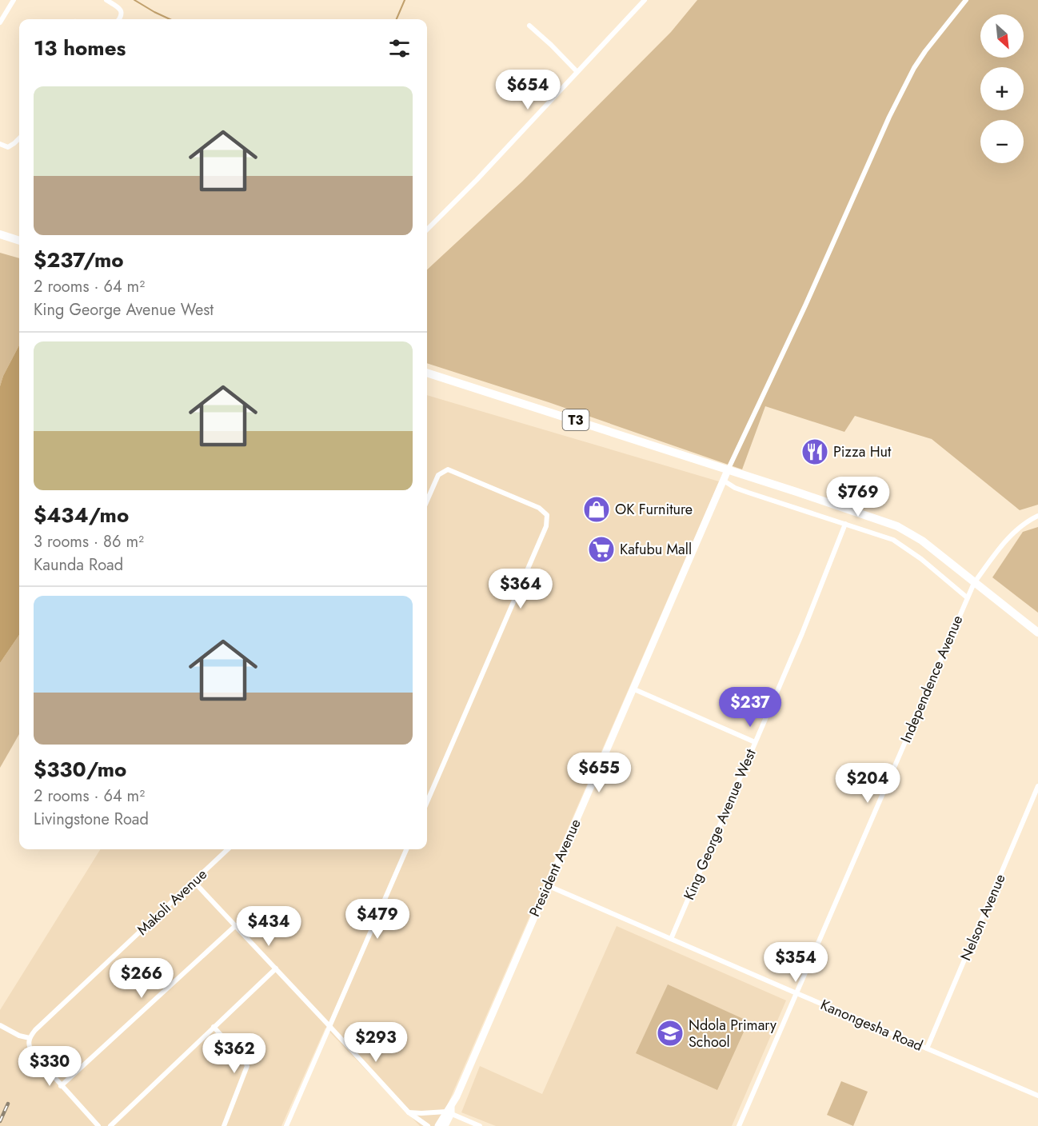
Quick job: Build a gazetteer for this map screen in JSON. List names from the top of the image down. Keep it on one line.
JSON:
{"streets":{"highway":["T3"],"main road":["President Avenue"],"street":["Independence Avenue","King George Avenue West","Makoli Avenue","Nelson Avenue","Kanongesha Road"]},"crossings":[["T3","Independence Avenue"],["T3","President Avenue"],["Independence Avenue","Kanongesha Road"],["King George Avenue West","Kanongesha Road"],["President Avenue","Kanongesha Road"],["Nelson Avenue","Kanongesha Road"]],"places":{"restaurant":["Pizza Hut"],"shop":["OK Furniture"],"supermarket":["Kafubu Mall"],"school or university":["Ndola Primary School"]},"north":"bottom right","page":{"map_buttons":["+","−"],"heading":"13 homes","price":["$654","$769","$364","$237","$655","$204","$479","$434","$354","$266","$293","$362","$330"],"list":[{"name":"$237/mo","note":"2 rooms · 64 m² · King George Avenue West"},{"name":"$434/mo","note":"3 rooms · 86 m² · Kaunda Road"},{"name":"$330/mo","note":"2 rooms · 64 m² · Livingstone Road"}]}}
